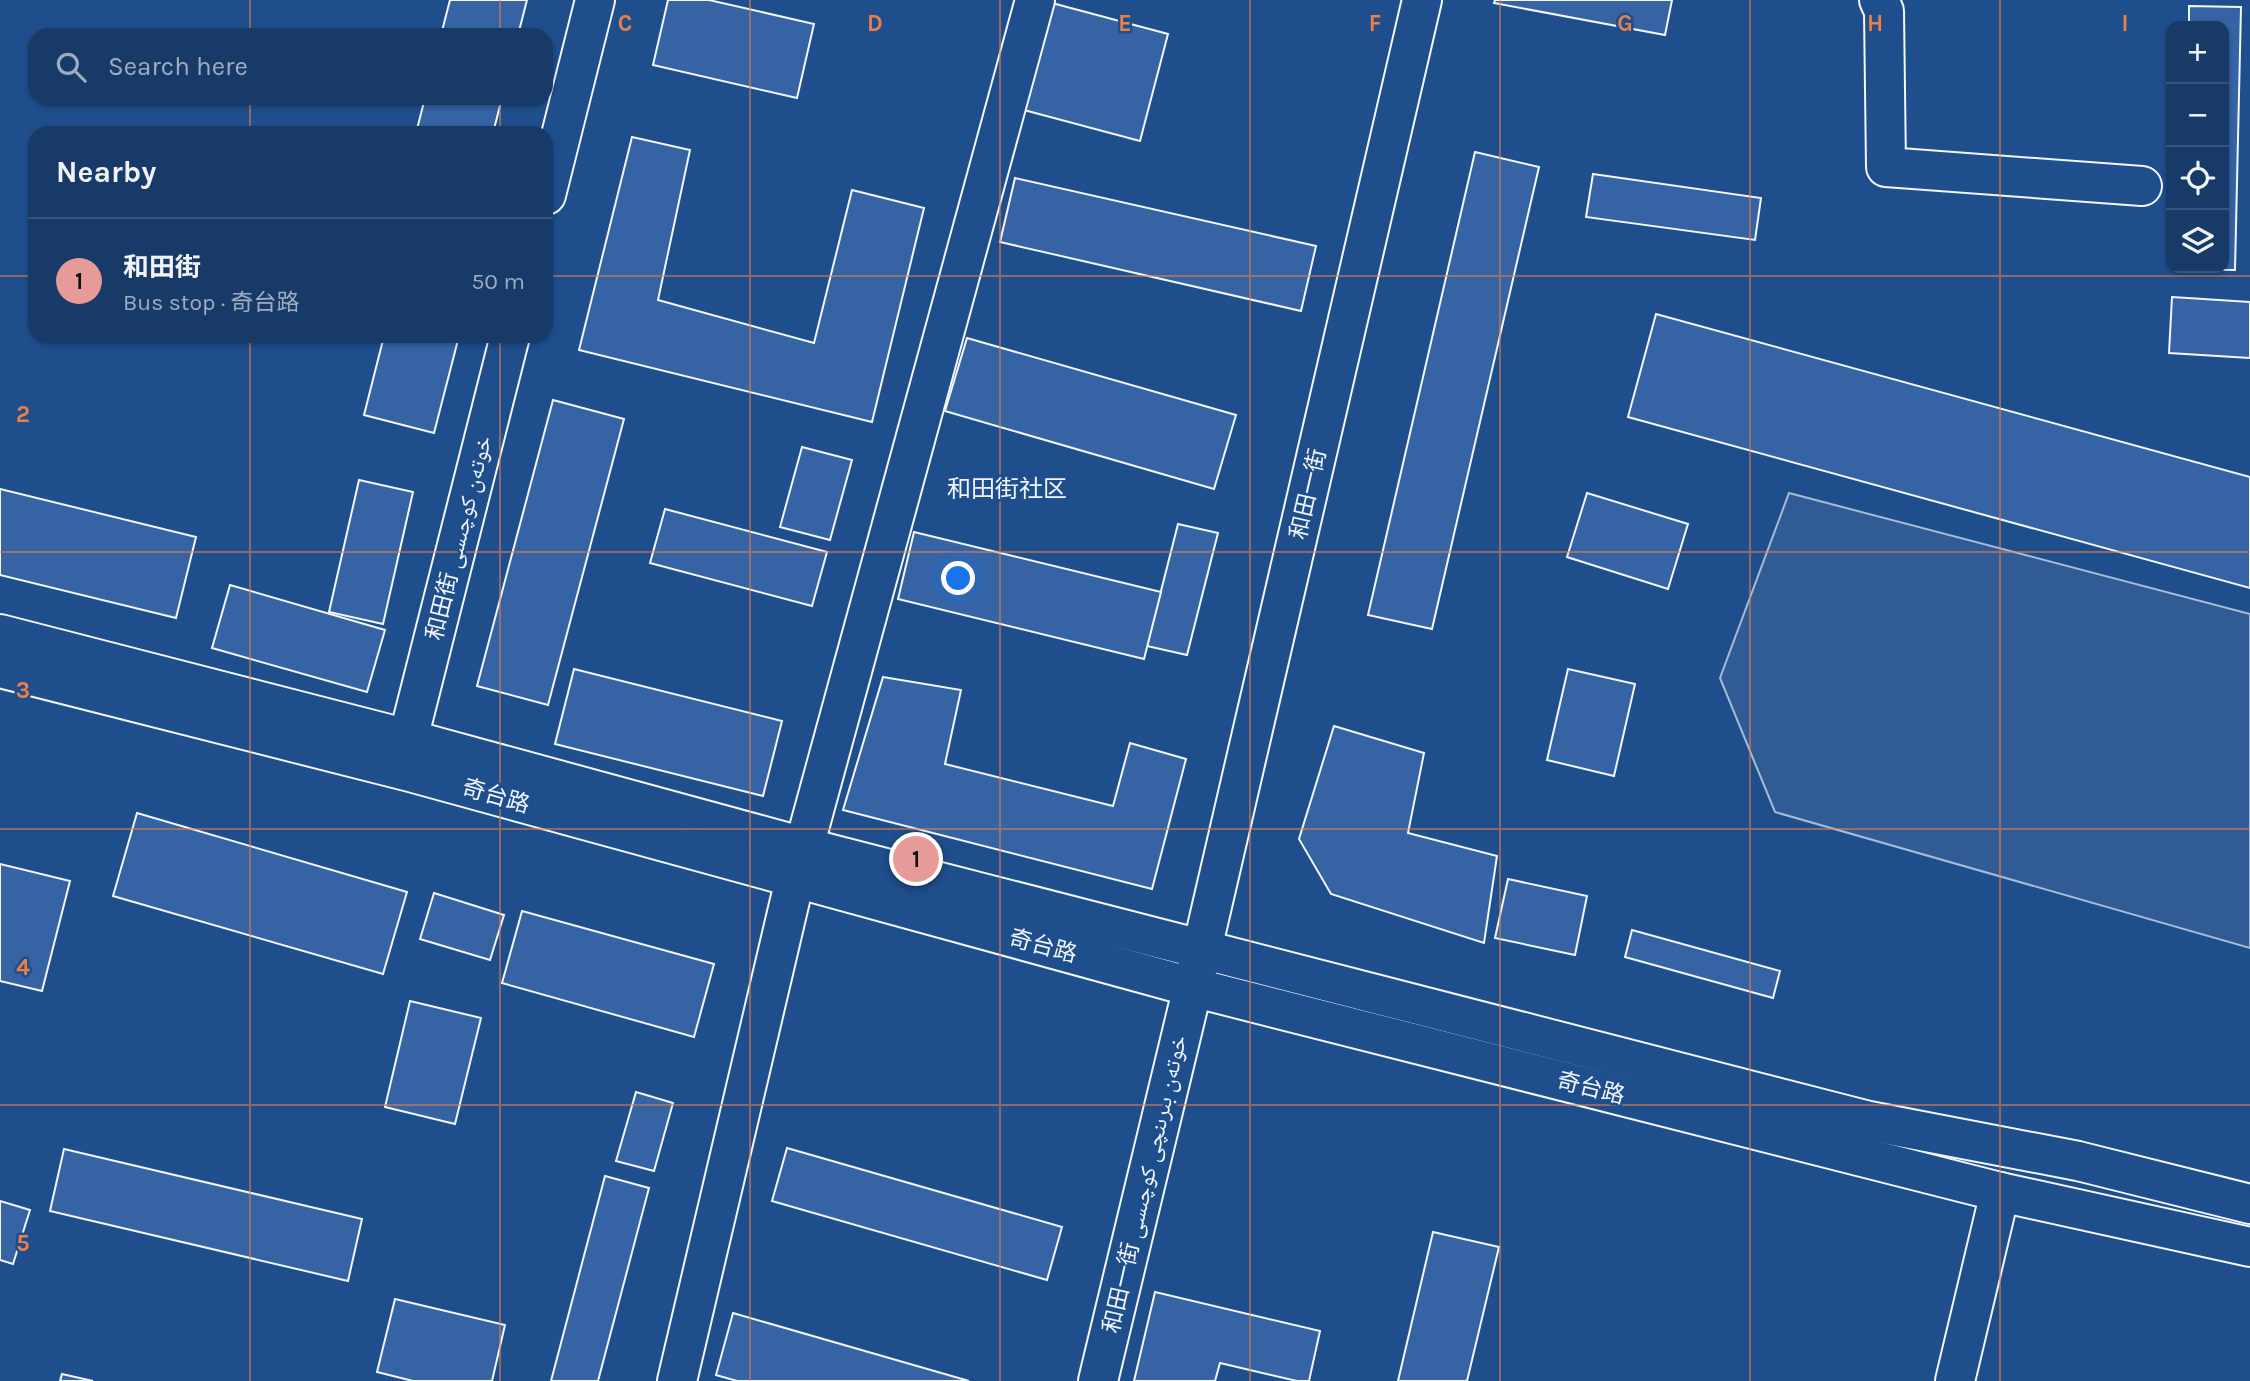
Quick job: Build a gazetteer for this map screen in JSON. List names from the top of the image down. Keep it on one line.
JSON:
{"streets":{"street":["和田一街","和田街 خوتەن كوچىسى","奇台路","和田一街 خوتەن بىرىنچى كوچىسى"]},"crossings":[["和田一街","奇台路"],["和田一街","和田一街 خوتەن بىرىنچى كوچىسى"],["和田街 خوتەن كوچىسى","奇台路"],["奇台路","和田一街 خوتەن بىرىنچى كوچىسى"]],"districts":["和田街社区"],"page":{"map_buttons":["+","−"],"search":"Search here","heading":"Nearby","list":[{"mark":"1","name":"和田街","note":"Bus stop · 奇台路","value":"50 m"}],"pins":"1"},"grid":{"columns":["C","D","E","F","G","H","I"],"rows":["2","3","4","5"]}}
